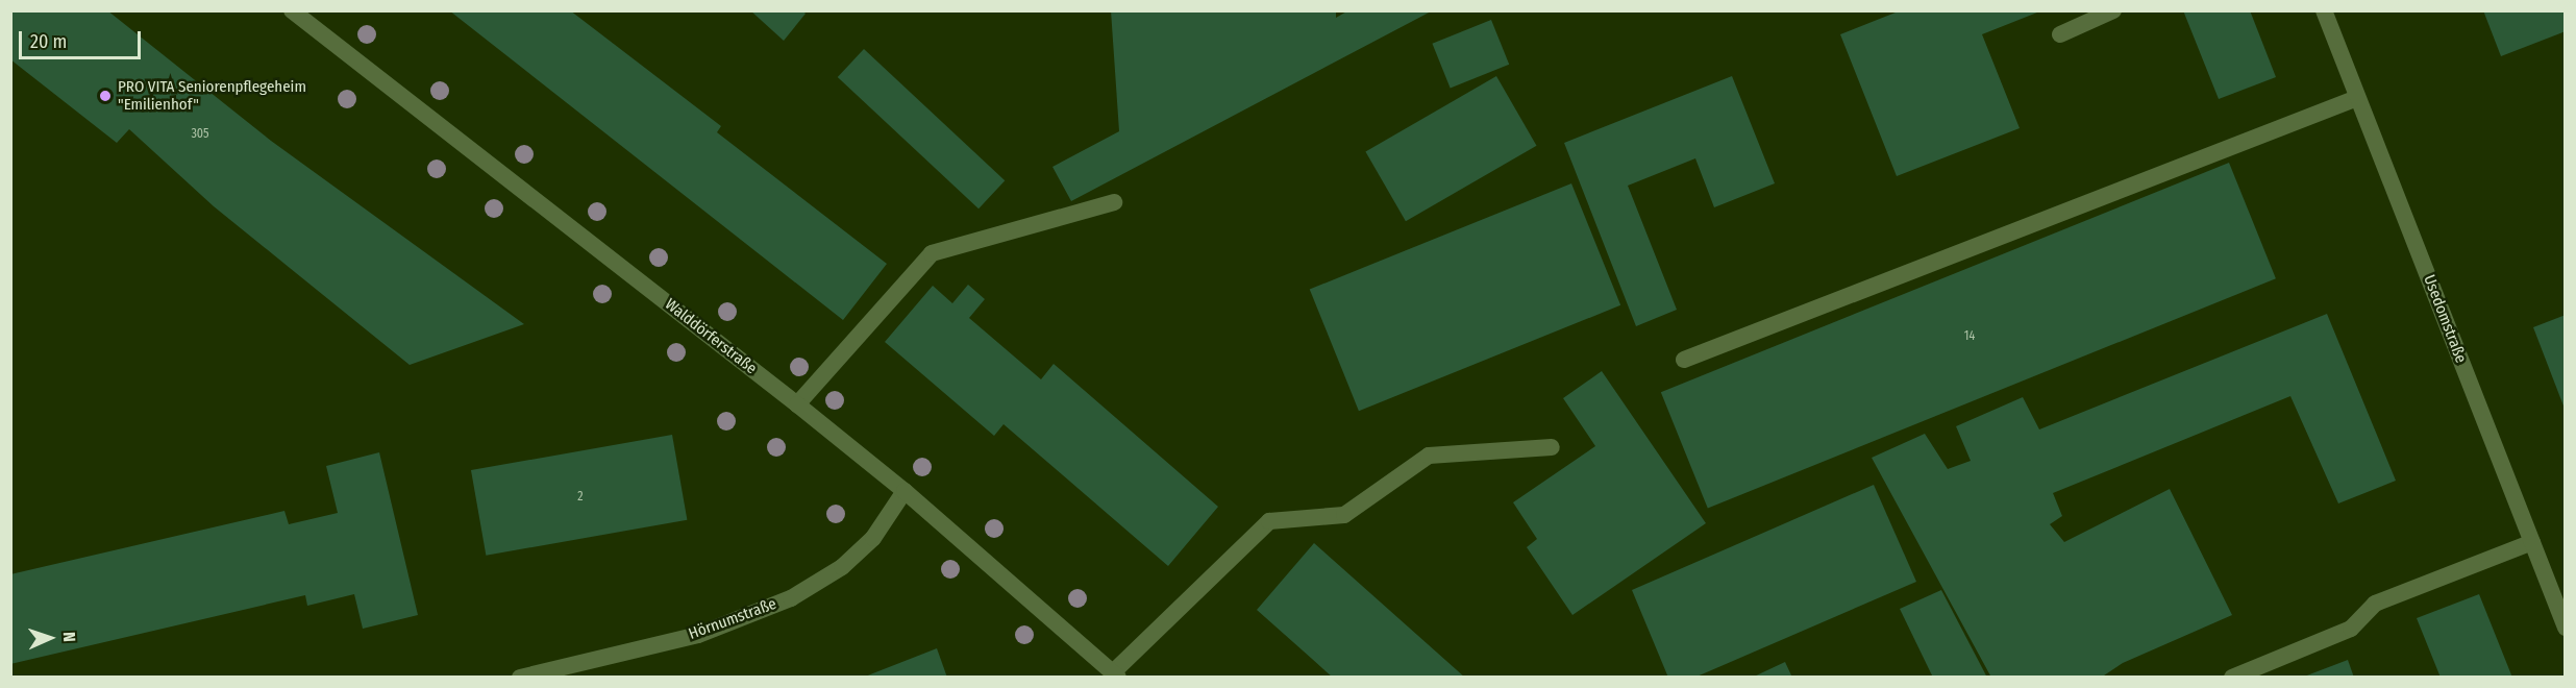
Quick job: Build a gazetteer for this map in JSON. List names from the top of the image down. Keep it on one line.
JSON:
{"streets":{"street":["Usedomstraße","Walddörferstraße","Hörnumstraße"]},"crossings":[["Walddörferstraße","Hörnumstraße"]],"places":["PRO VITA Seniorenpflegeheim \"Emilienhof\""],"house_numbers":["305","14","2"],"scale_bar":"20 m","north":"right"}
